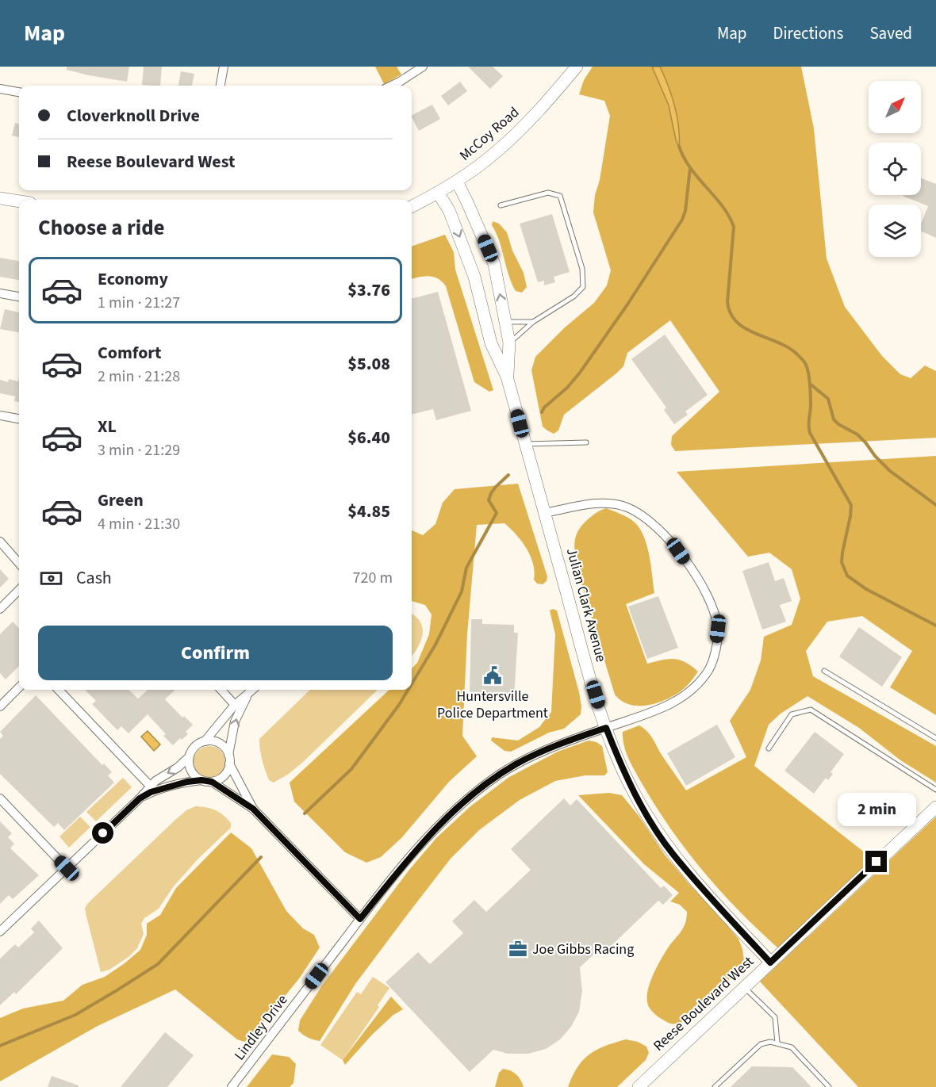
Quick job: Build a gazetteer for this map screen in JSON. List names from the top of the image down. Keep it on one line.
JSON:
{"streets":{"street":["McCoy Road","Julian Clark Avenue","Reese Boulevard West","Lindley Drive"]},"crossings":[["McCoy Road","Julian Clark Avenue"],["Julian Clark Avenue","Reese Boulevard West"],["Julian Clark Avenue","Lindley Drive"]],"places":{"public building":["Huntersville Police Department"],"office":["Joe Gibbs Racing"]},"north":"top right","page":{"header":"Map","nav":["Map","Directions","Saved"],"banner":["Cloverknoll Drive","Reese Boulevard West"],"heading":"Choose a ride","list":[{"name":"Economy","note":"1 min · 21:27","value":"$3.76"},{"name":"Comfort","note":"2 min · 21:28","value":"$5.08"},{"name":"XL","note":"3 min · 21:29","value":"$6.40"},{"name":"Green","note":"4 min · 21:30","value":"$4.85"}],"pay":["Cash","720 m"],"buttons":"Confirm","bubble":"2 min"}}
